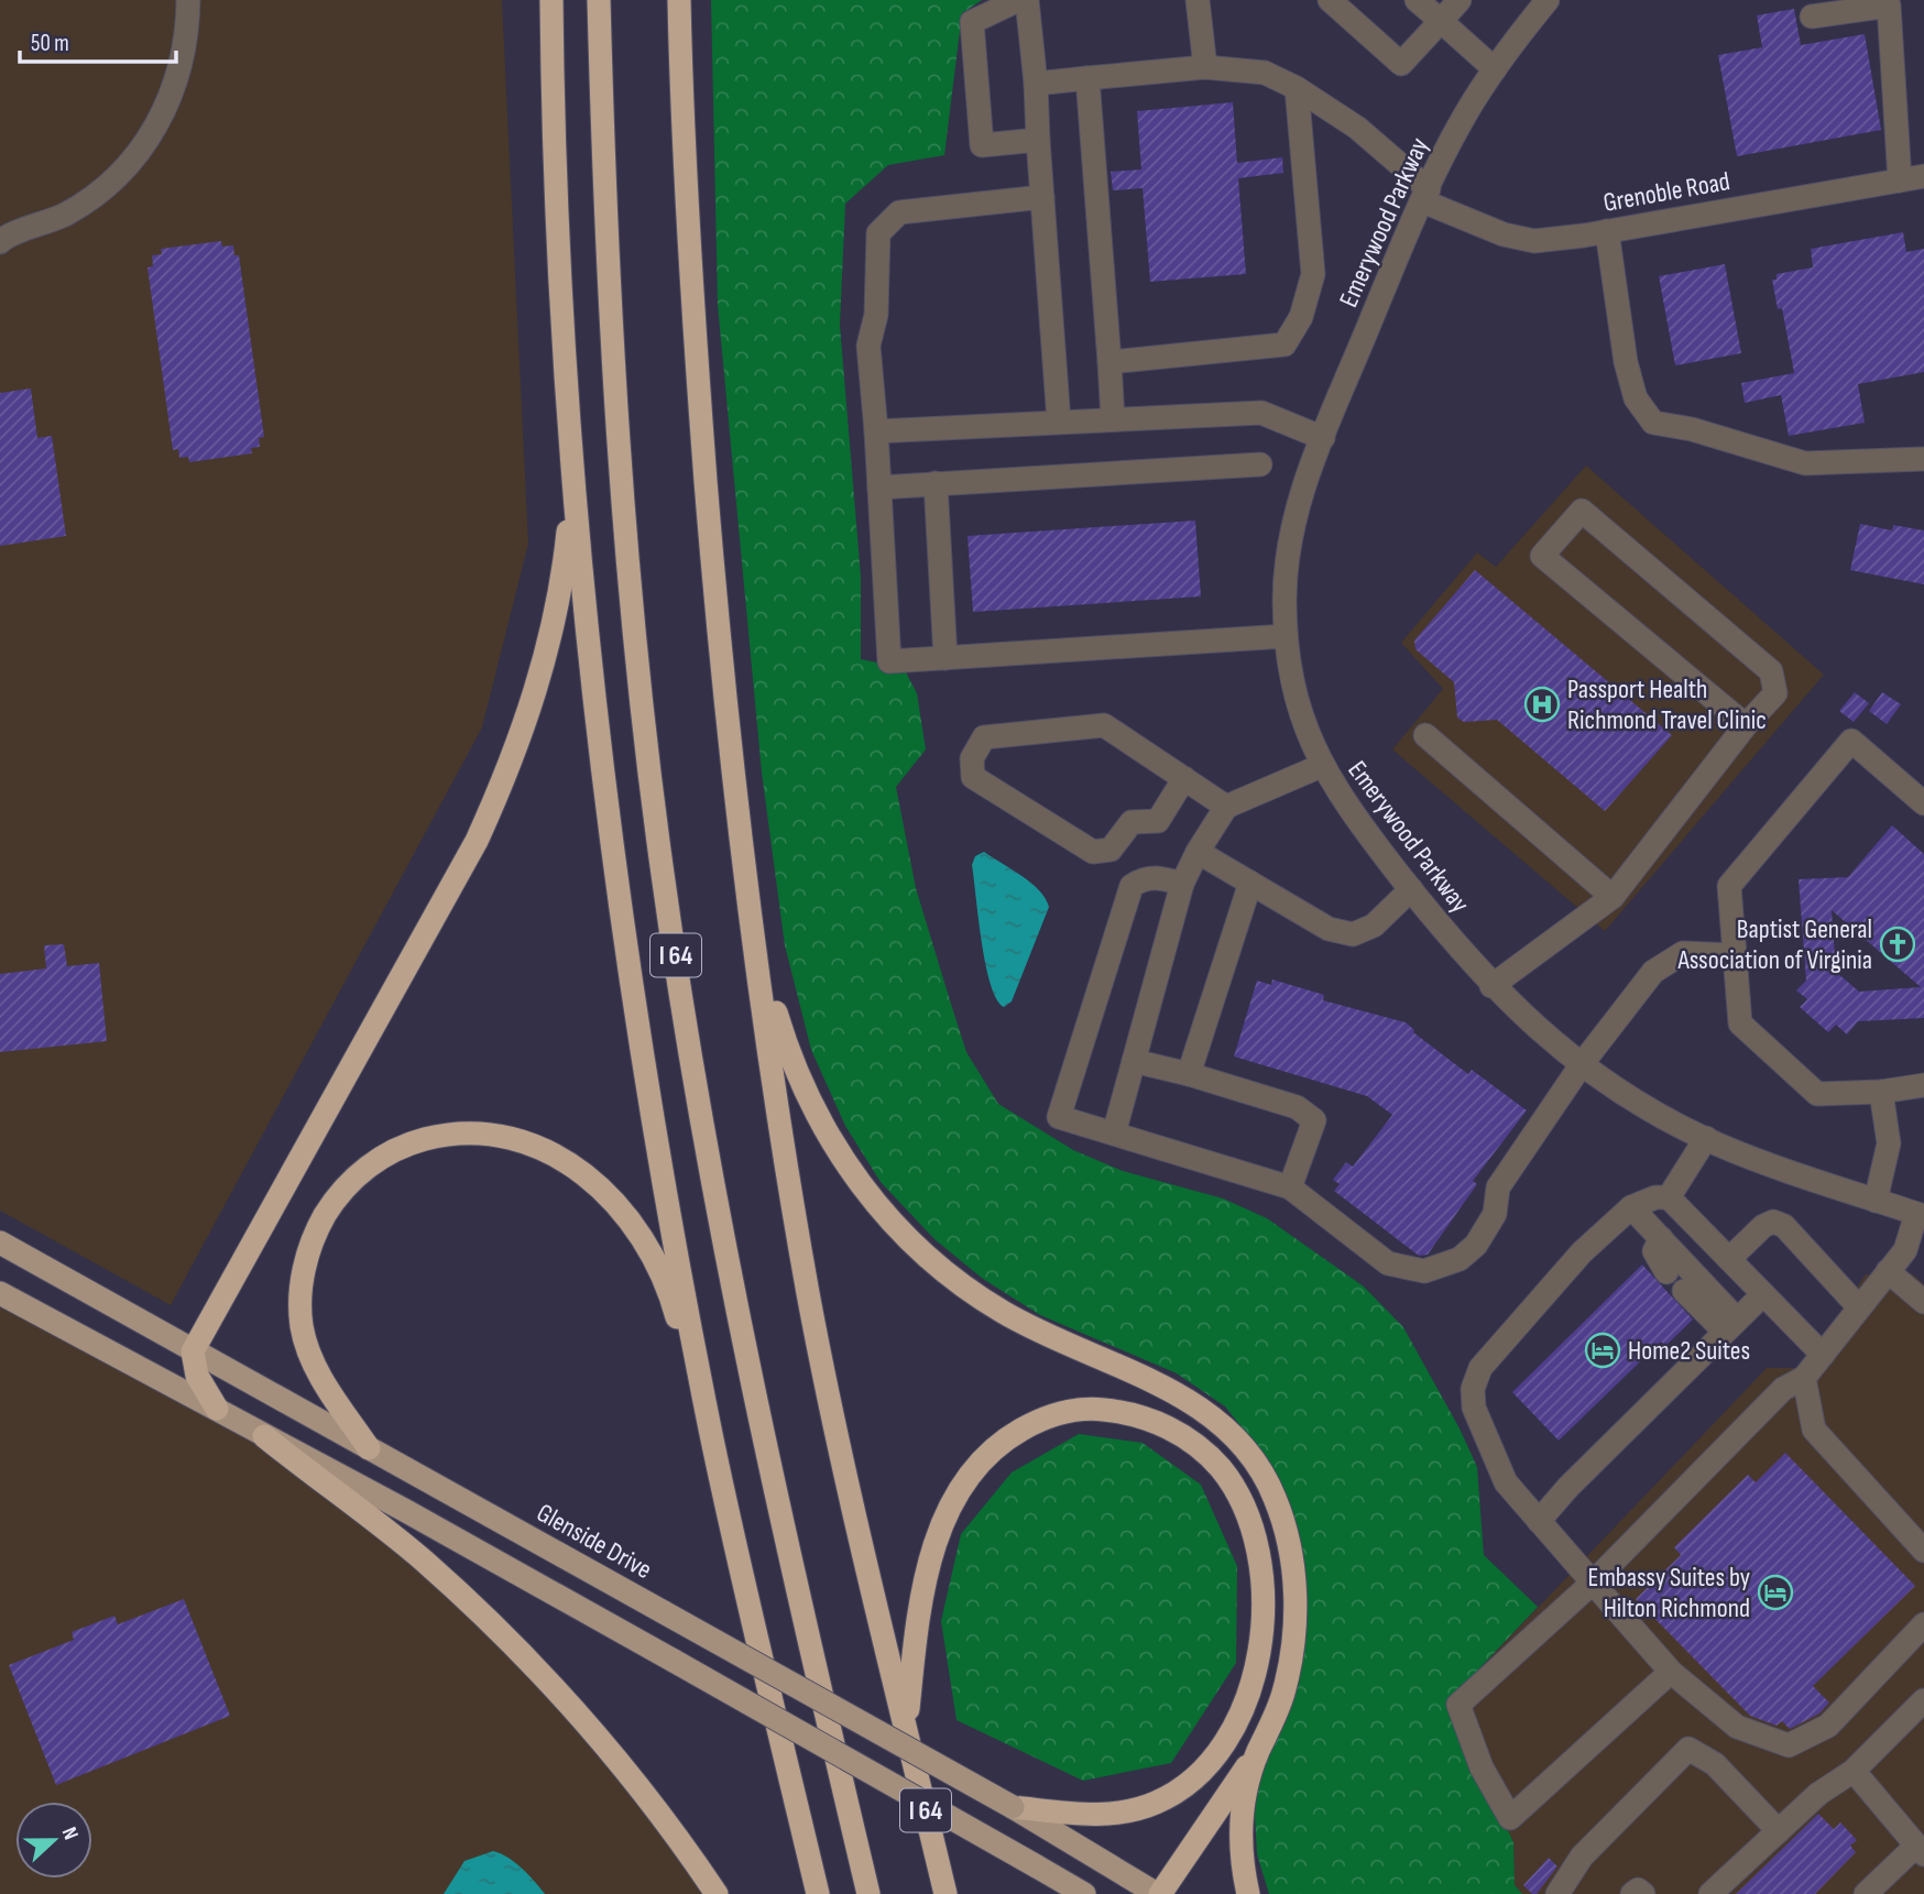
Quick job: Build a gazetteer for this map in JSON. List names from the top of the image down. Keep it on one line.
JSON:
{"streets":{"highway":["I 64"],"main road":["Glenside Drive"],"street":["Grenoble Road","Emerywood Parkway"]},"crossings":[["Grenoble Road","Emerywood Parkway"]],"places":{"hospital":["Passport Health Richmond Travel Clinic"],"church":["Baptist General Association of Virginia"],"hotel":["Home2 Suites","Embassy Suites by Hilton Richmond"]},"scale_bar":"50 m","north":"right"}
